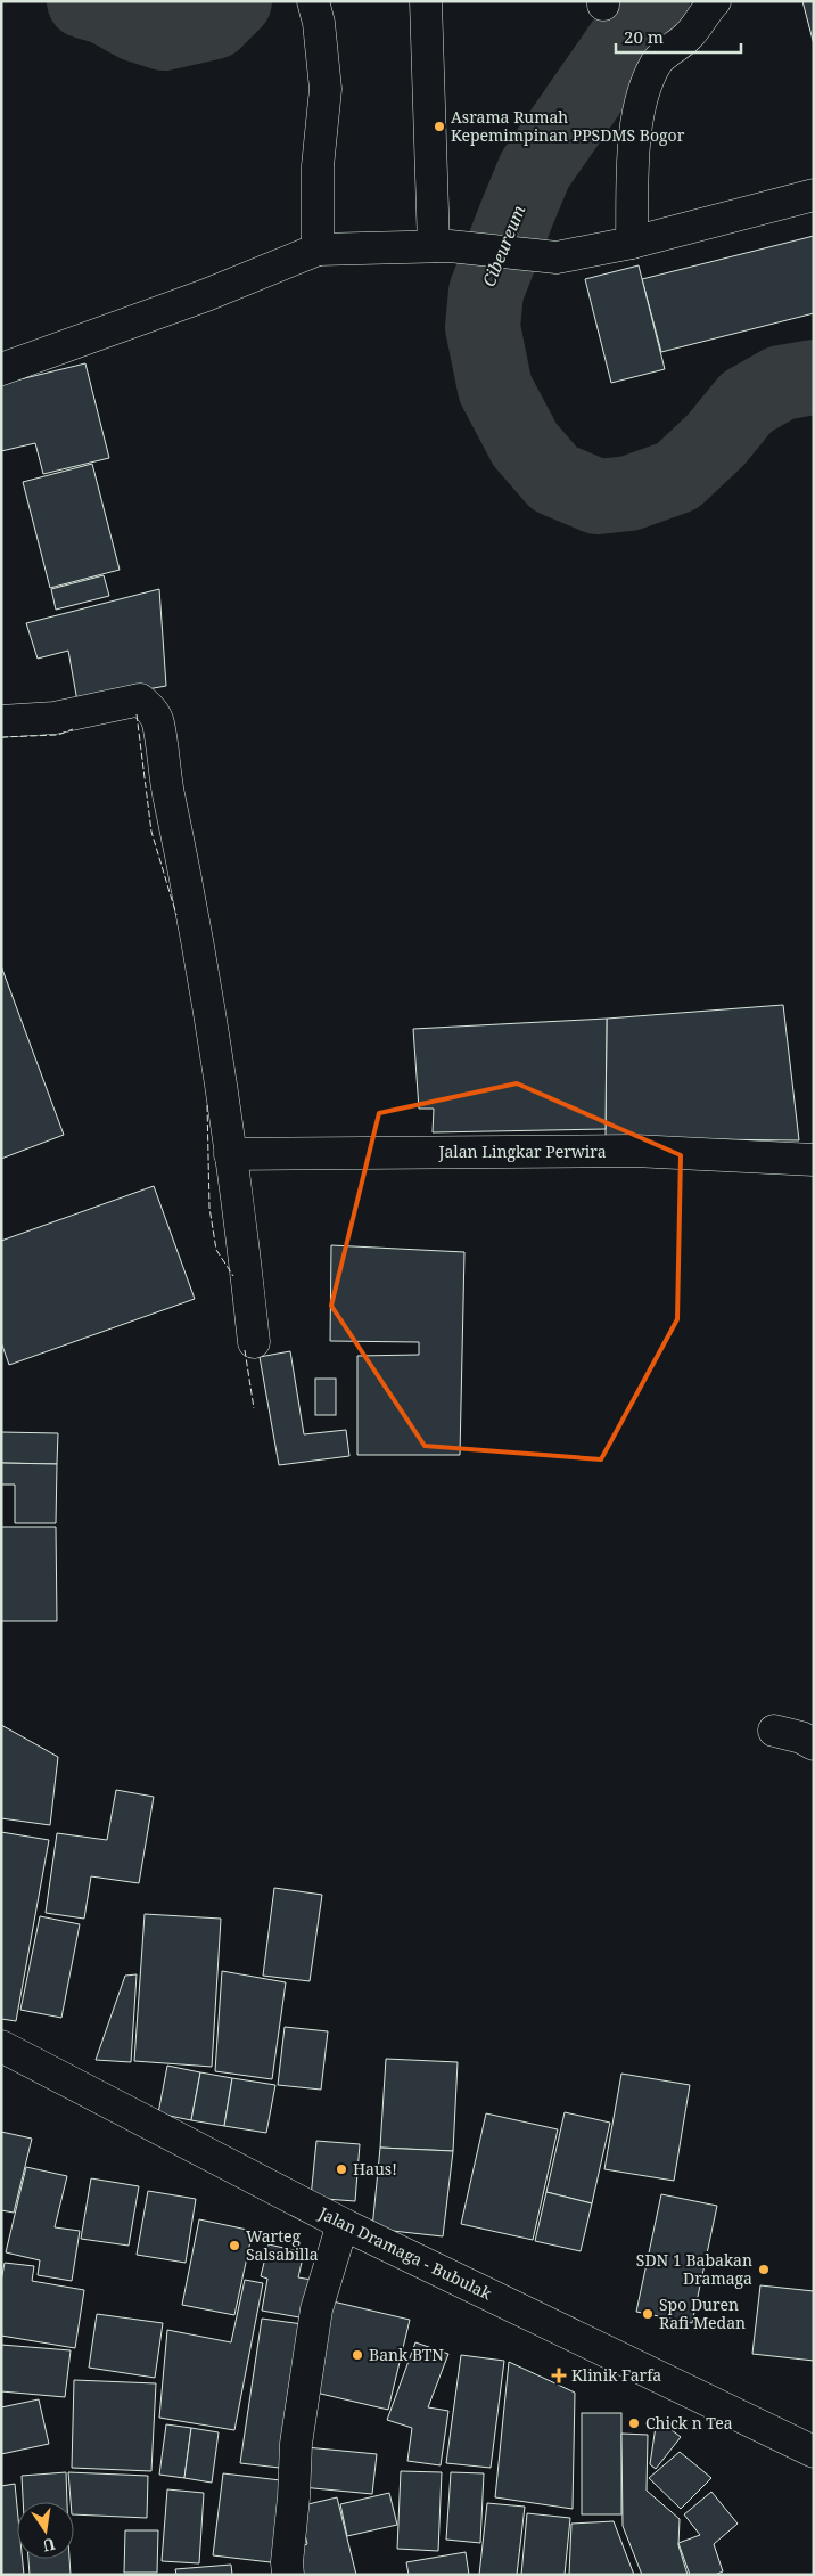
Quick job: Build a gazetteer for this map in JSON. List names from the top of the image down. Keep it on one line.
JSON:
{"streets":{"main road":["Jalan Lingkar Perwira","Jalan Dramaga - Bubulak"]},"water":["Cibeureum"],"places":{"other":["Asrama Rumah Kepemimpinan PPSDMS Bogor","Haus!","Warteg Salsabilla","SDN 1 Babakan Dramaga","Spo Duren Rafi Medan","Bank BTN","Chick n Tea"],"health":["Klinik Farfa"]},"scale_bar":"20 m","north":"bottom"}
